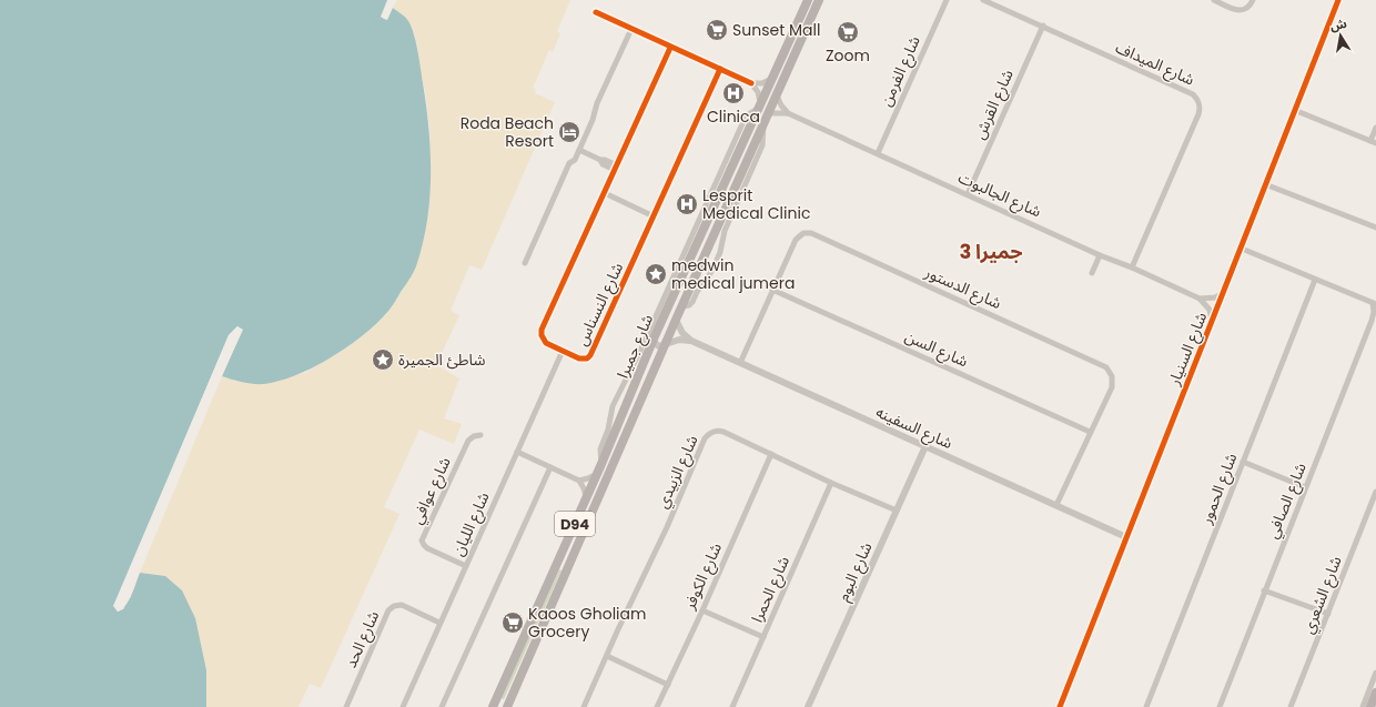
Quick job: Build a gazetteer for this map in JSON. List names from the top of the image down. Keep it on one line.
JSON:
{"streets":{"main road":["شارع جميرا","D94"],"street":["شارع الميداف","شارع الفرمن","شارع القرش","شارع الجالبوت","شارع الدستور","شارع النسناس","شارع السن","شارع السنيار","شارع السفينه","شارع الزبيدي","شارع الحمور","شارع عوافي","شارع الصافي","شارع الليان","شارع البوم","شارع الكوفر","شارع الحمرا","شارع الشعري","شارع الحد"]},"crossings":[["شارع الميداف","شارع القرش"],["شارع الميداف","شارع الجالبوت"],["شارع الفرمن","شارع الجالبوت"],["شارع القرش","شارع الجالبوت"],["شارع الجالبوت","شارع جميرا"],["شارع الدستور","شارع السن"],["شارع الدستور","شارع السفينه"],["شارع النسناس","شارع الليان"],["شارع جميرا","شارع السفينه"],["شارع السنيار","شارع السفينه"],["شارع السفينه","شارع البوم"],["شارع الزبيدي","شارع البوم"],["شارع الزبيدي","شارع الكوفر"],["شارع الزبيدي","شارع الحمرا"],["شارع عوافي","شارع الليان"],["شارع الليان","شارع الحد"]],"districts":["جميرا 3"],"places":{"supermarket":["Sunset Mall","Zoom","Kaoos Gholiam Grocery"],"hospital":["Clinica","Lesprit Medical Clinic"],"hotel":["Roda Beach Resort"],"place":["medwin medical jumera","شاطئ الجميرة"]},"north":"top"}
